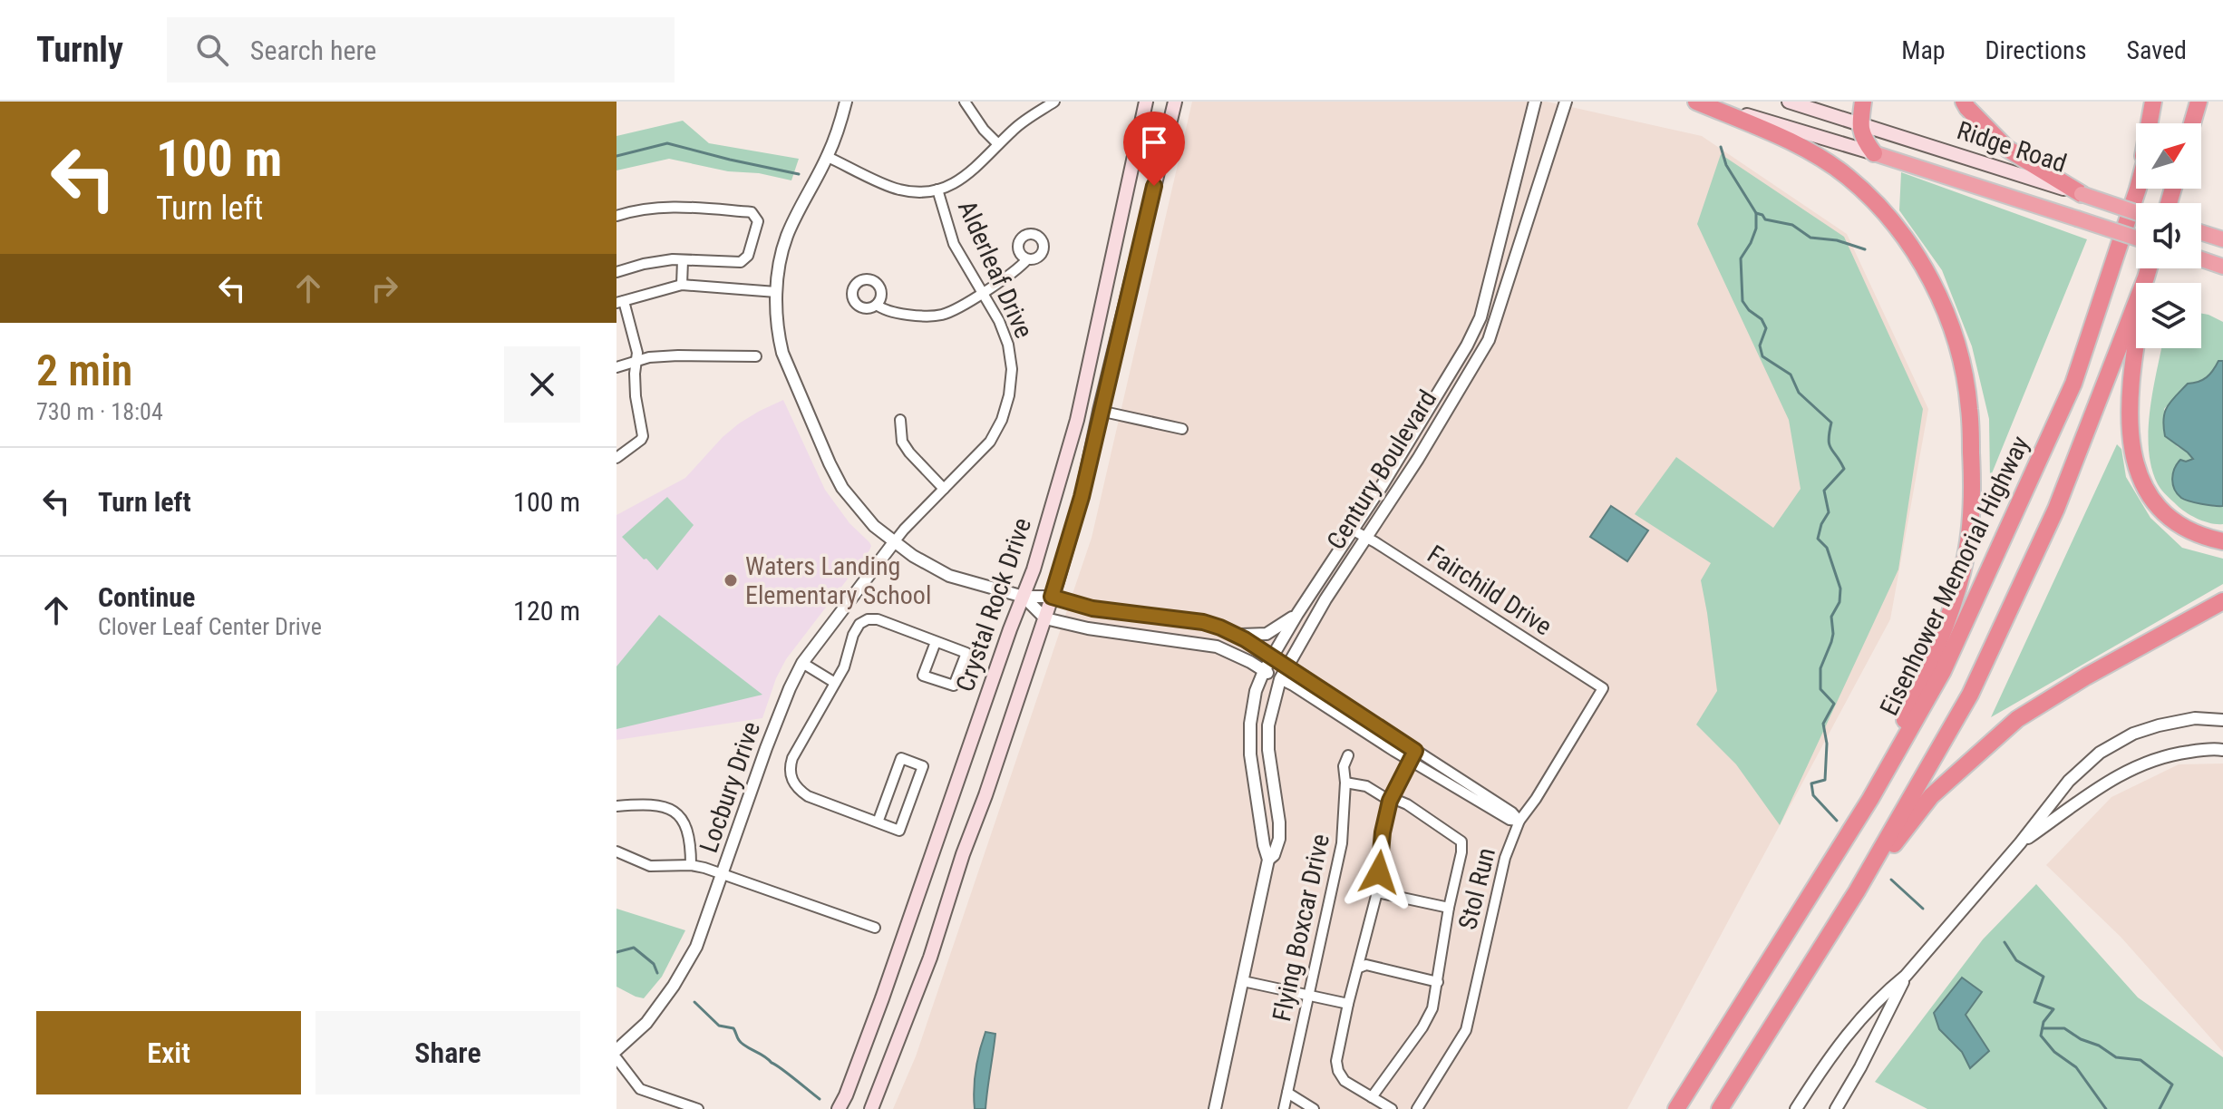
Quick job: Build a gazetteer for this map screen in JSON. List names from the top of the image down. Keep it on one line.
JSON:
{"streets":{"highway":["Ridge Road","Eisenhower Memorial Highway"],"main road":["Crystal Rock Drive"],"street":["Alderleaf Drive","Century Boulevard","Fairchild Drive","Locbury Drive","Stol Run","Flying Boxcar Drive"]},"crossings":[["Alderleaf Drive","Locbury Drive"],["Century Boulevard","Fairchild Drive"],["Fairchild Drive","Stol Run"]],"places":["Waters Landing Elementary School"],"north":"top right","page":{"header":"Turnly","search":"Search here","nav":["Map","Directions","Saved"],"turn":["100 m","Turn left"],"heading":["2 min","730 m · 18:04"],"list":[{"name":"Turn left","value":"100 m"},{"name":"Continue","note":"Clover Leaf Center Drive","value":"120 m"}],"buttons":["Exit","Share"]}}
